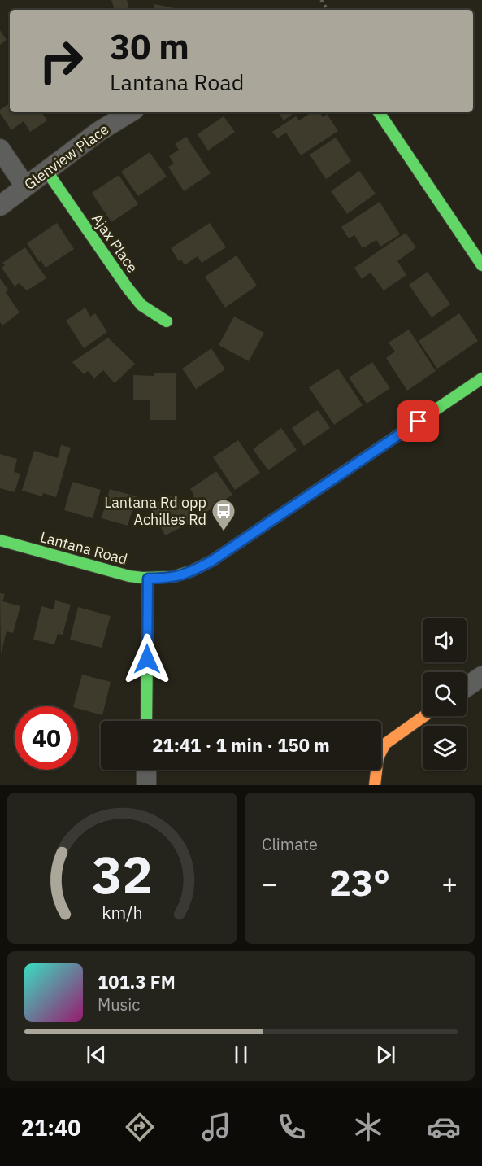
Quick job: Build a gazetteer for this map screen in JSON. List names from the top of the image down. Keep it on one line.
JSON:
{"streets":{"street":["Glenview Place","Ajax Place","Lantana Road"]},"crossings":[["Glenview Place","Ajax Place"]],"places":{"bus stop":["Lantana Rd opp Achilles Rd"]},"page":{"turn":["30 m","Lantana Road"],"limit":"40","trip":"21:41 · 1 min · 150 m","tile":"Climate","heat":["−","23°","+"],"song":["101.3 FM","Music"],"tabs":"21:40","gauge":["32","km/h"]}}
